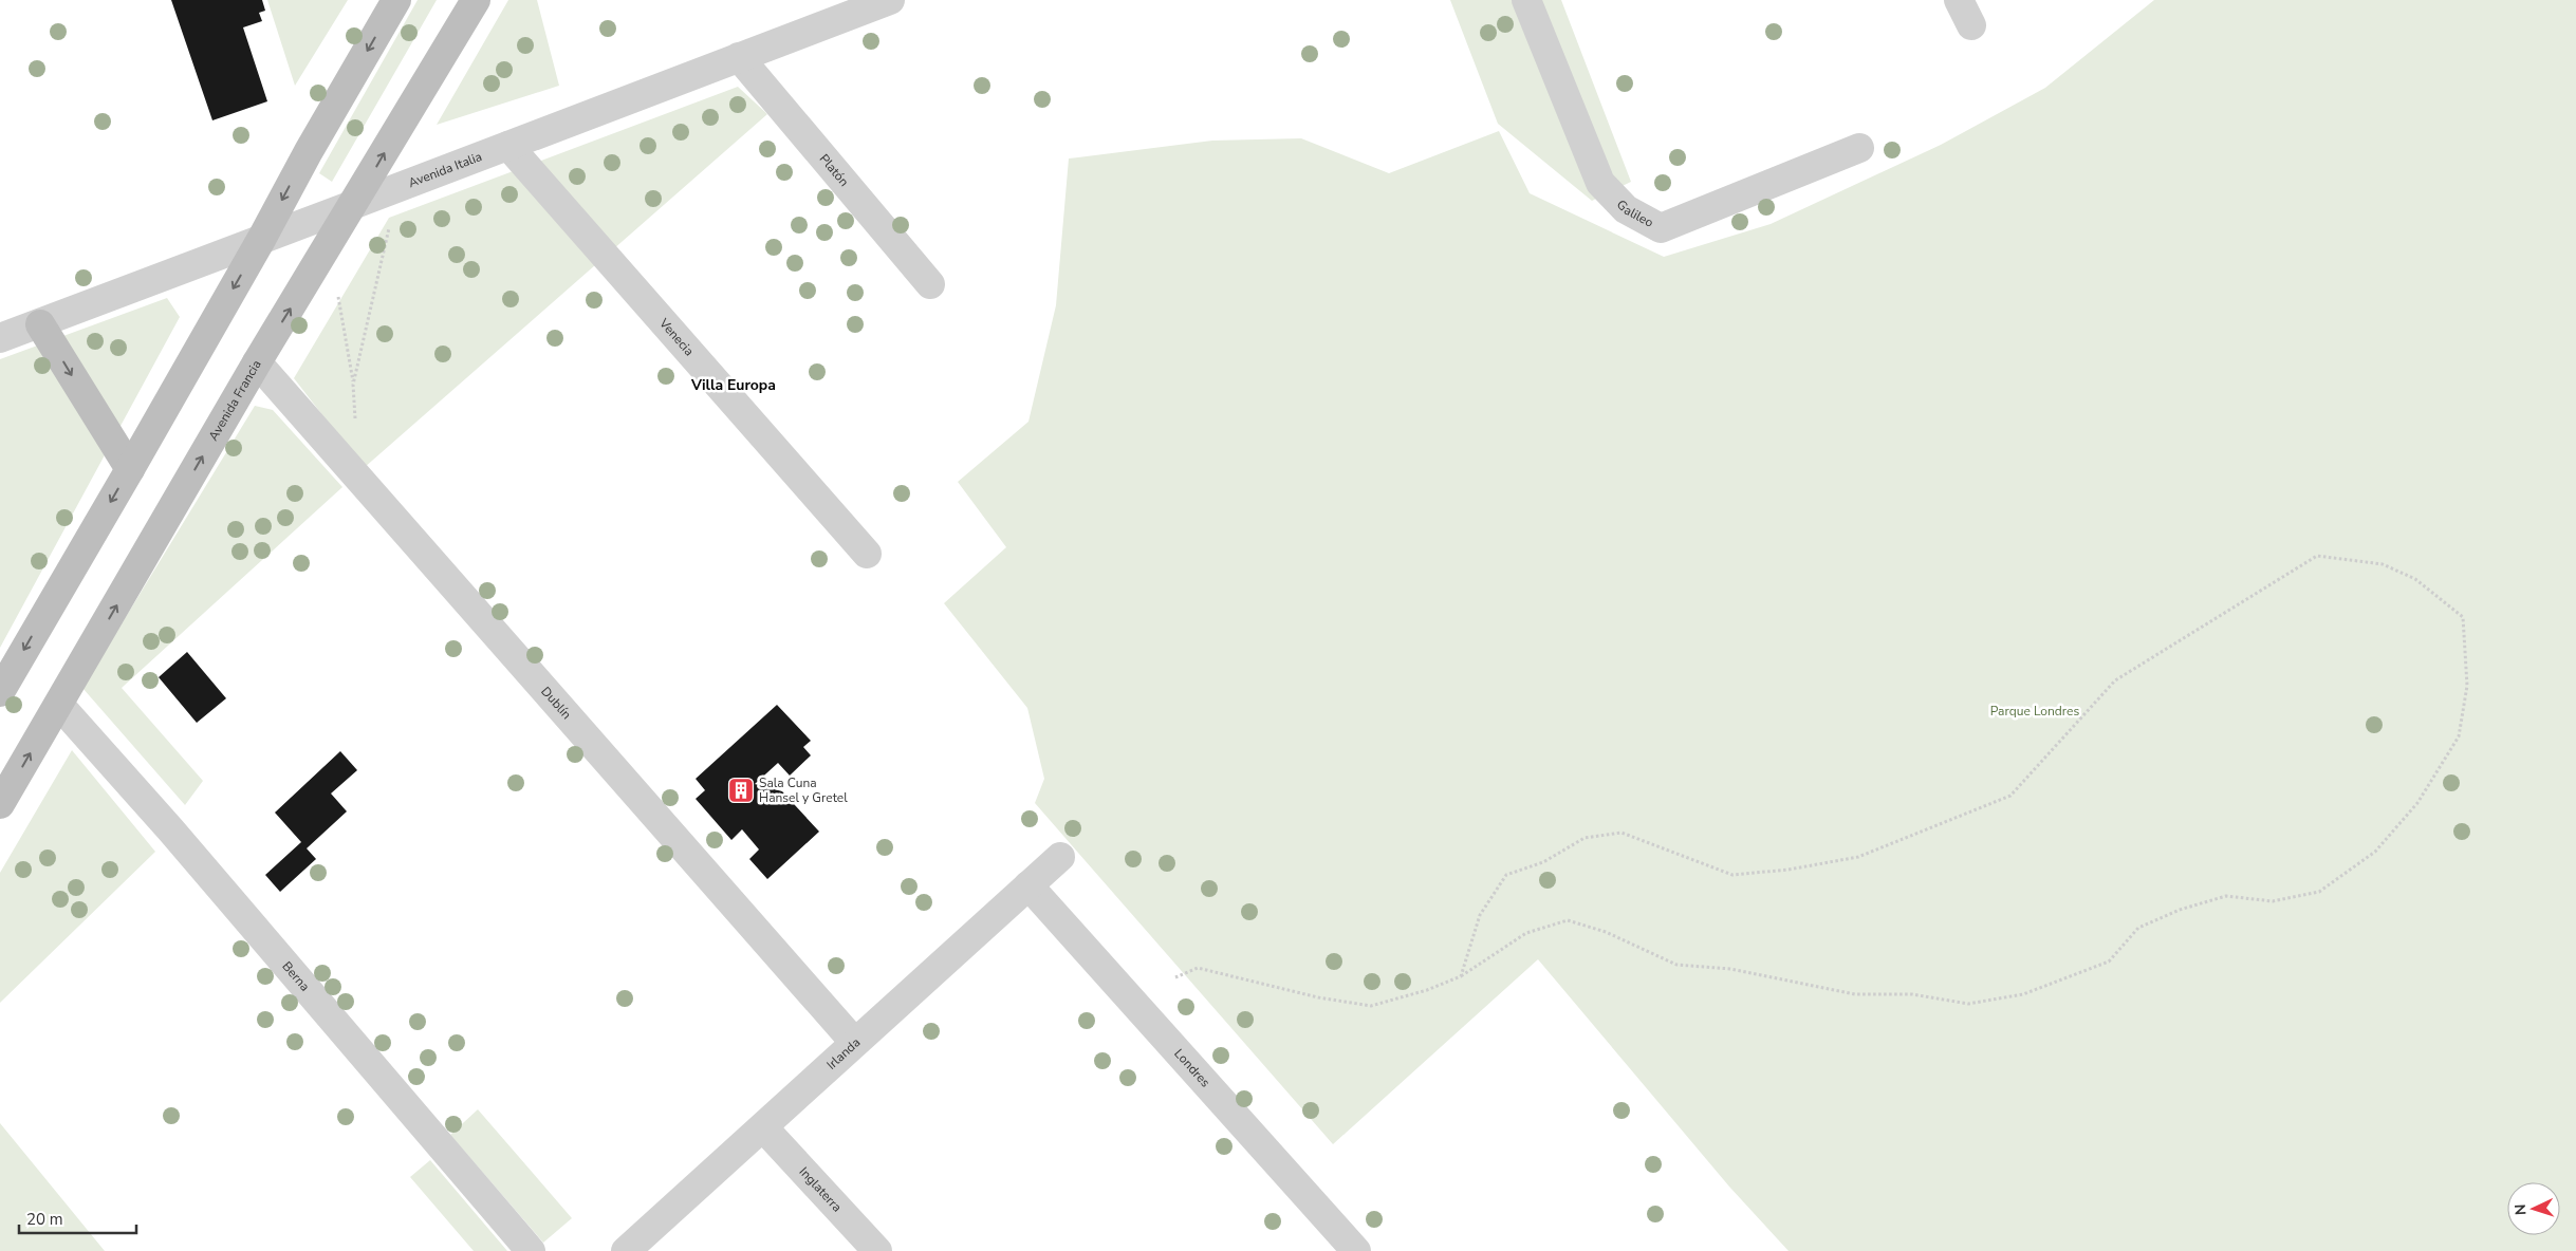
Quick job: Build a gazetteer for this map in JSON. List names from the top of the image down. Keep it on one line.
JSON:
{"streets":{"main road":["Avenida Francia"],"street":["Avenida Italia","Platón","Galileo","Venecia","Dublín","Berna","Irlanda","Londres","Inglaterra"]},"crossings":[["Avenida Italia","Platón"],["Avenida Italia","Venecia"],["Avenida Italia","Avenida Francia"],["Avenida Francia","Dublín"],["Avenida Francia","Berna"],["Dublín","Irlanda"],["Irlanda","Londres"],["Irlanda","Inglaterra"]],"districts":["Villa Europa"],"parks":["Parque Londres"],"places":{"building":["Sala Cuna Hansel y Gretel"]},"scale_bar":"20 m","north":"left"}
